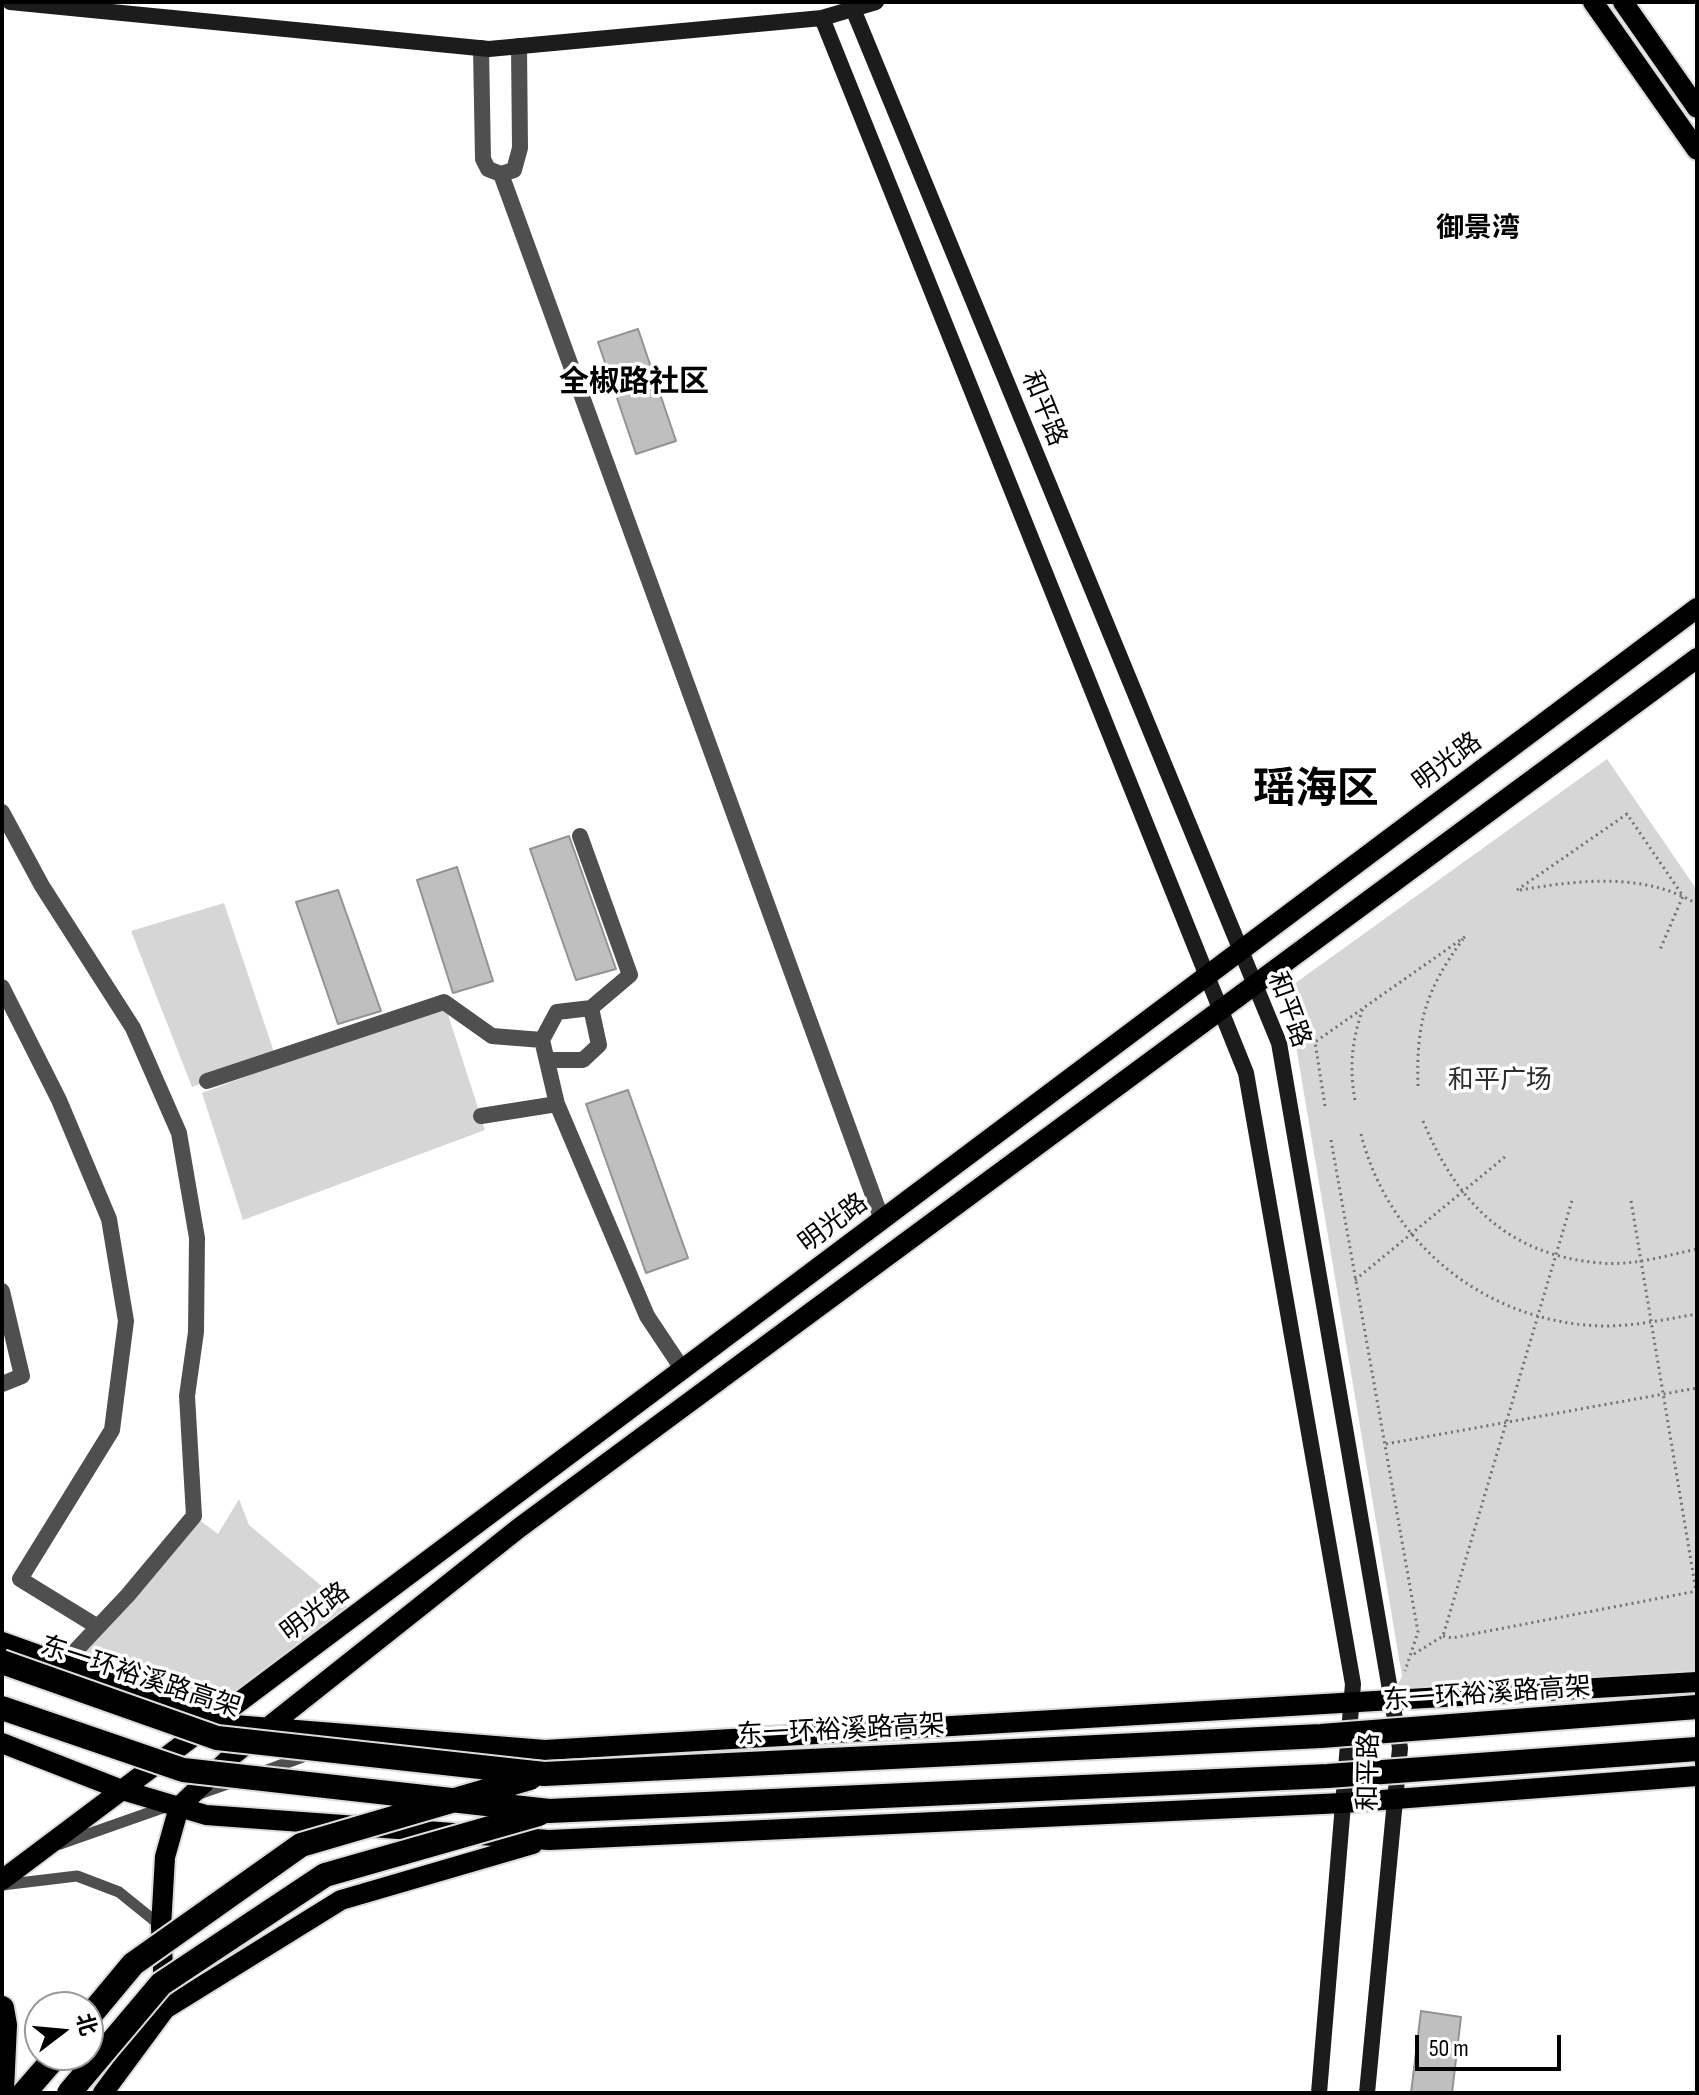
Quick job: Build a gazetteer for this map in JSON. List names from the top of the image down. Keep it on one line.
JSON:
{"streets":{"highway":["东一环裕溪路高架"],"main road":["和平路","明光路"]},"crossings":[["和平路","明光路"]],"districts":["御景湾","全椒路社区","瑶海区"],"parks":["和平广场"],"scale_bar":"50 m","north":"right"}
